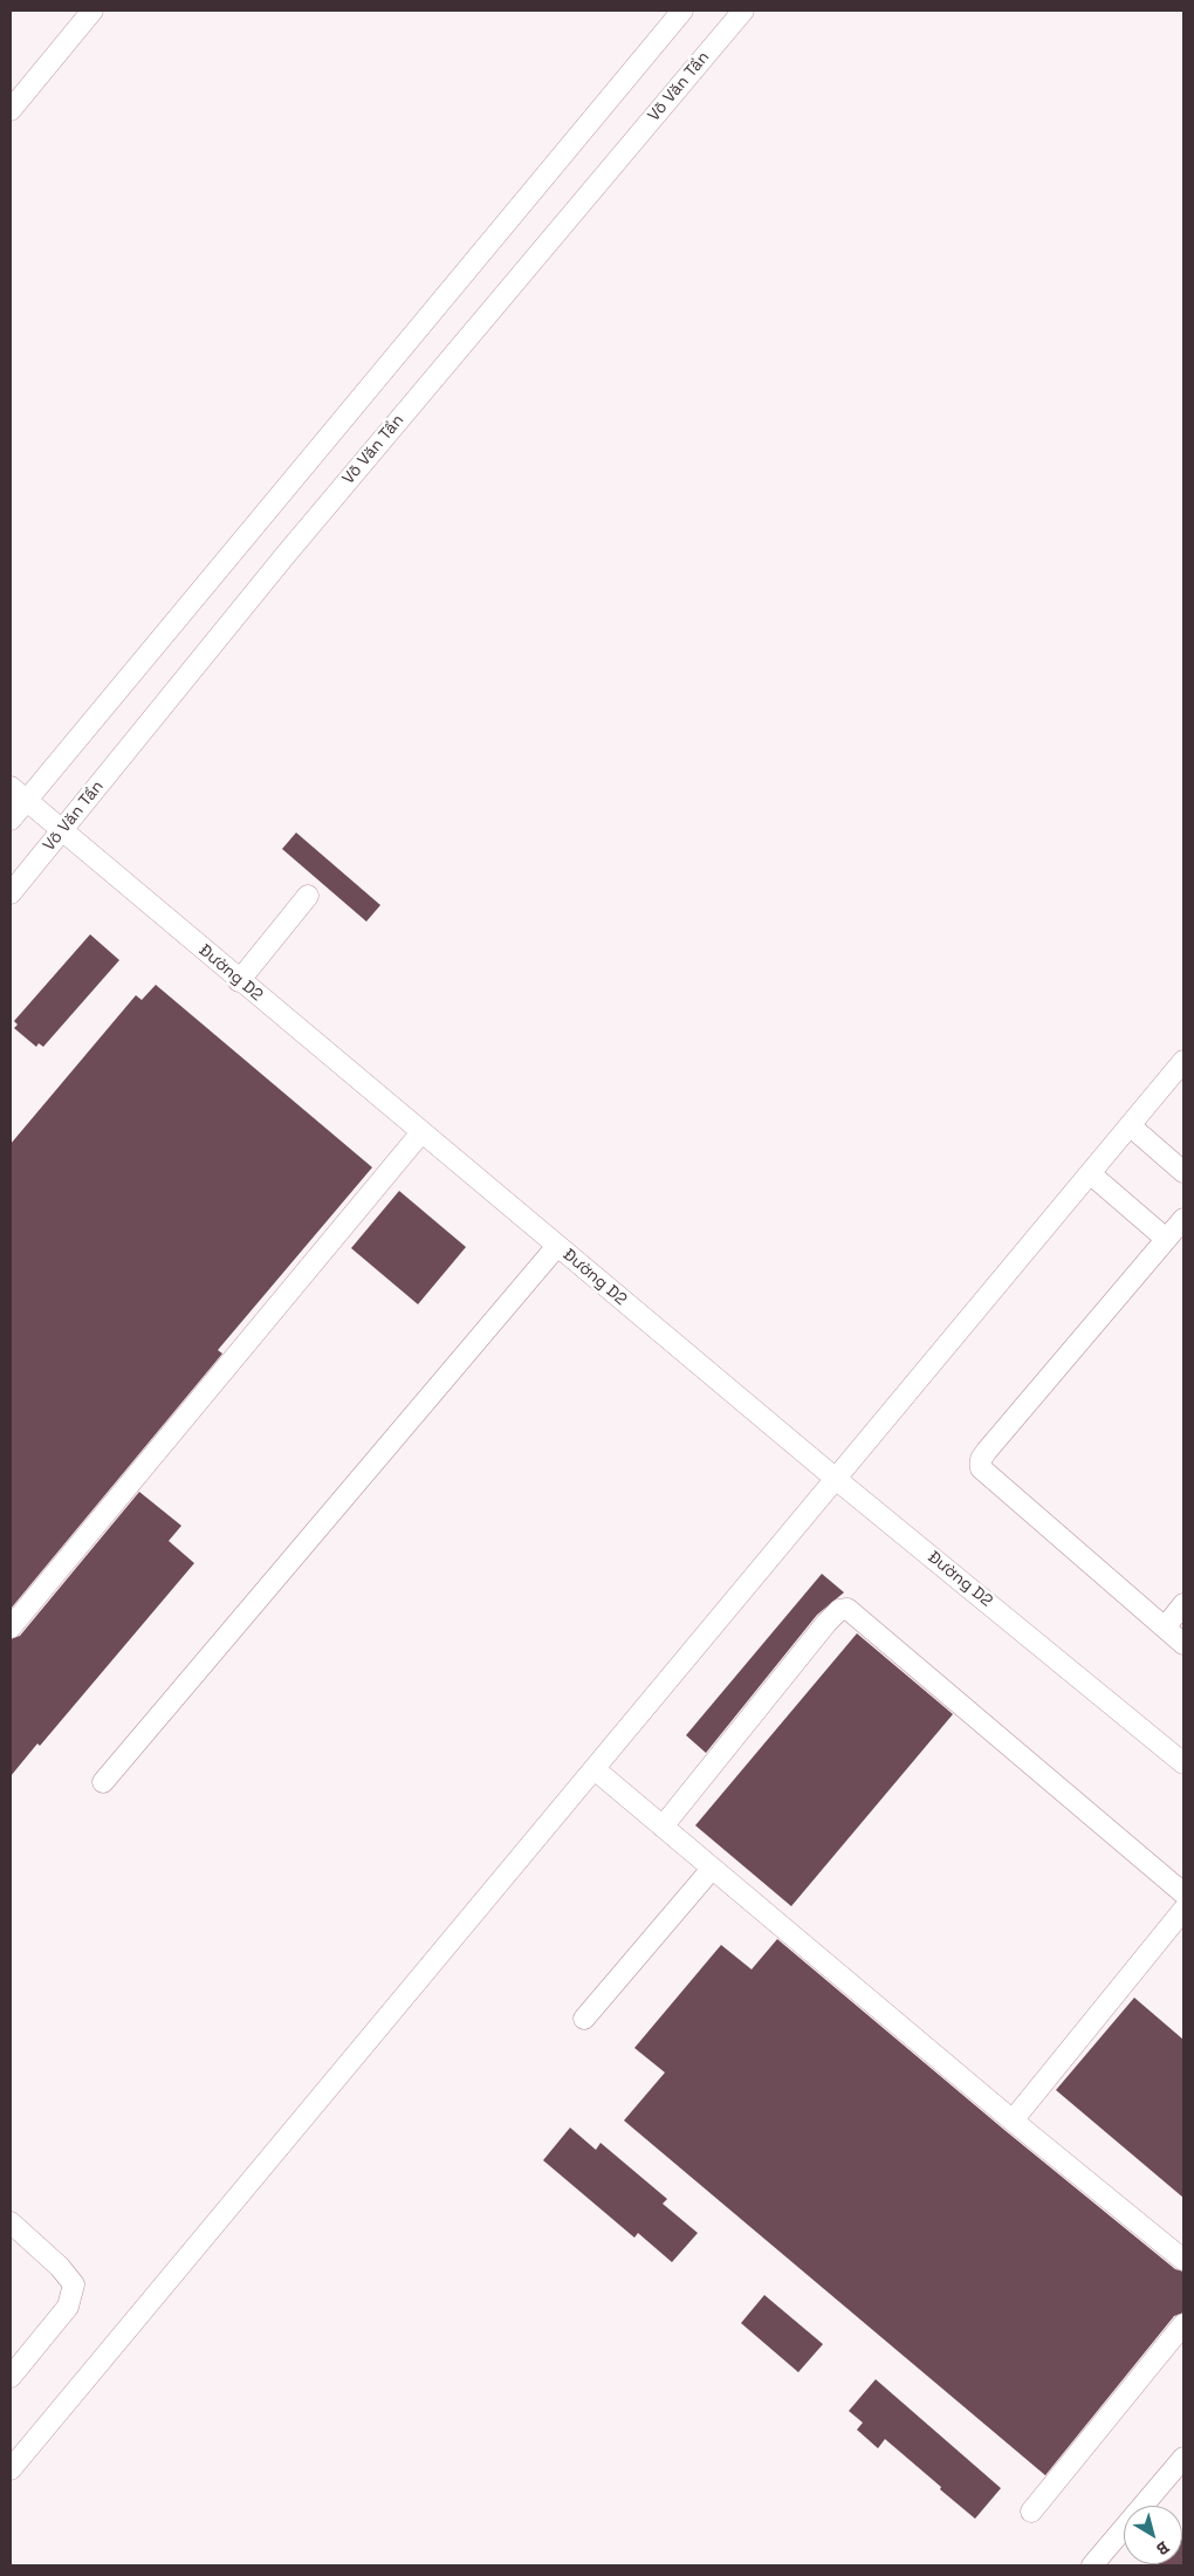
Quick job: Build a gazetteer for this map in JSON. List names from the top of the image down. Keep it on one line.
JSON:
{"streets":{"street":["Võ Văn Tần","Đường D2"]},"crossings":[["Võ Văn Tần","Đường D2"]],"north":"bottom right"}
